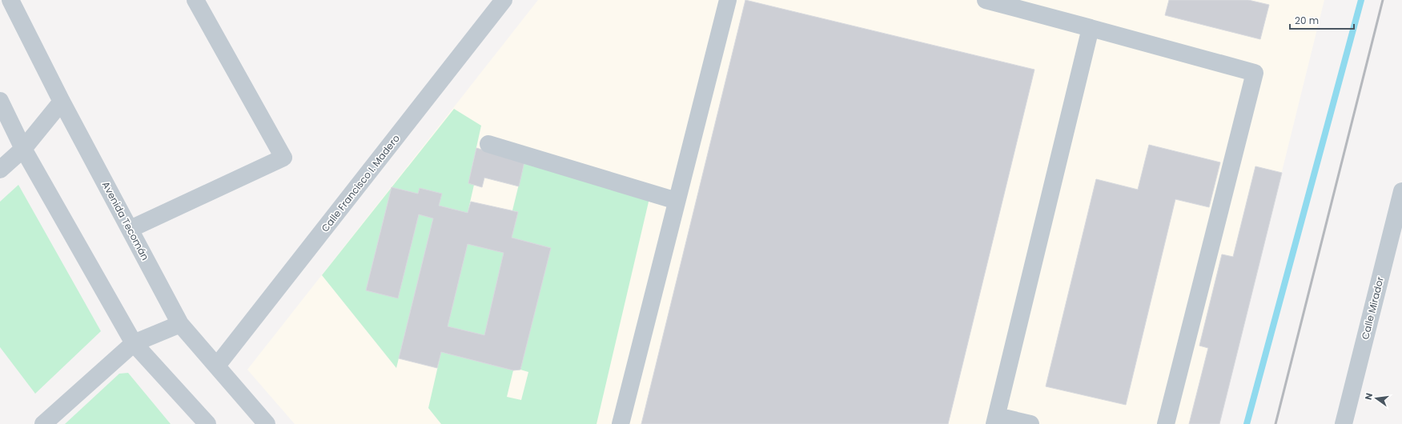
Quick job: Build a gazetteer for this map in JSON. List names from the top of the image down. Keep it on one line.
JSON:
{"streets":{"street":["Calle Francisco I. Madero","Avenida Tecomán","Calle Mirador"]},"crossings":[["Calle Francisco I. Madero","Avenida Tecomán"]],"scale_bar":"20 m","north":"left"}
